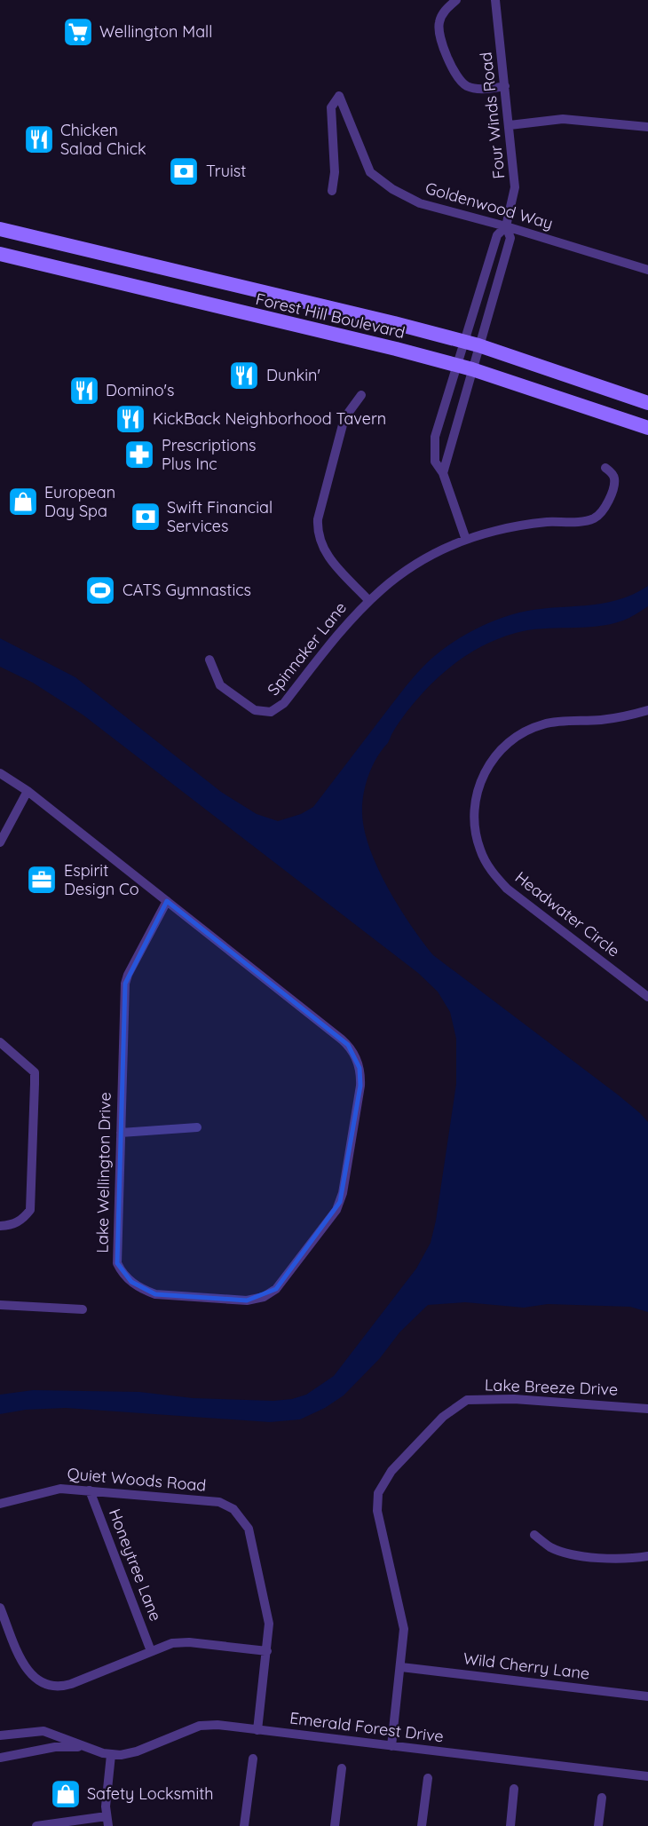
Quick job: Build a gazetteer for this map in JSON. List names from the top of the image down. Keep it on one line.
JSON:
{"streets":{"main road":["Forest Hill Boulevard"],"street":["Four Winds Road","Goldenwood Way","Spinnaker Lane","Headwater Circle","Lake Wellington Drive","Lake Breeze Drive","Quiet Woods Road","Honeytree Lane","Wild Cherry Lane","Emerald Forest Drive"]},"crossings":[["Four Winds Road","Goldenwood Way"],["Four Winds Road","Forest Hill Boulevard"],["Four Winds Road","Spinnaker Lane"],["Lake Breeze Drive","Wild Cherry Lane"],["Lake Breeze Drive","Emerald Forest Drive"],["Quiet Woods Road","Honeytree Lane"],["Quiet Woods Road","Emerald Forest Drive"]],"places":{"supermarket":["Wellington Mall"],"restaurant":["Chicken Salad Chick","Dunkin'","Domino's","KickBack Neighborhood Tavern"],"bank":["Truist","Swift Financial Services"],"pharmacy":["Prescriptions Plus Inc"],"shop":["European Day Spa","Safety Locksmith"],"sports":["CATS Gymnastics"],"office":["Espirit Design Co"]}}
